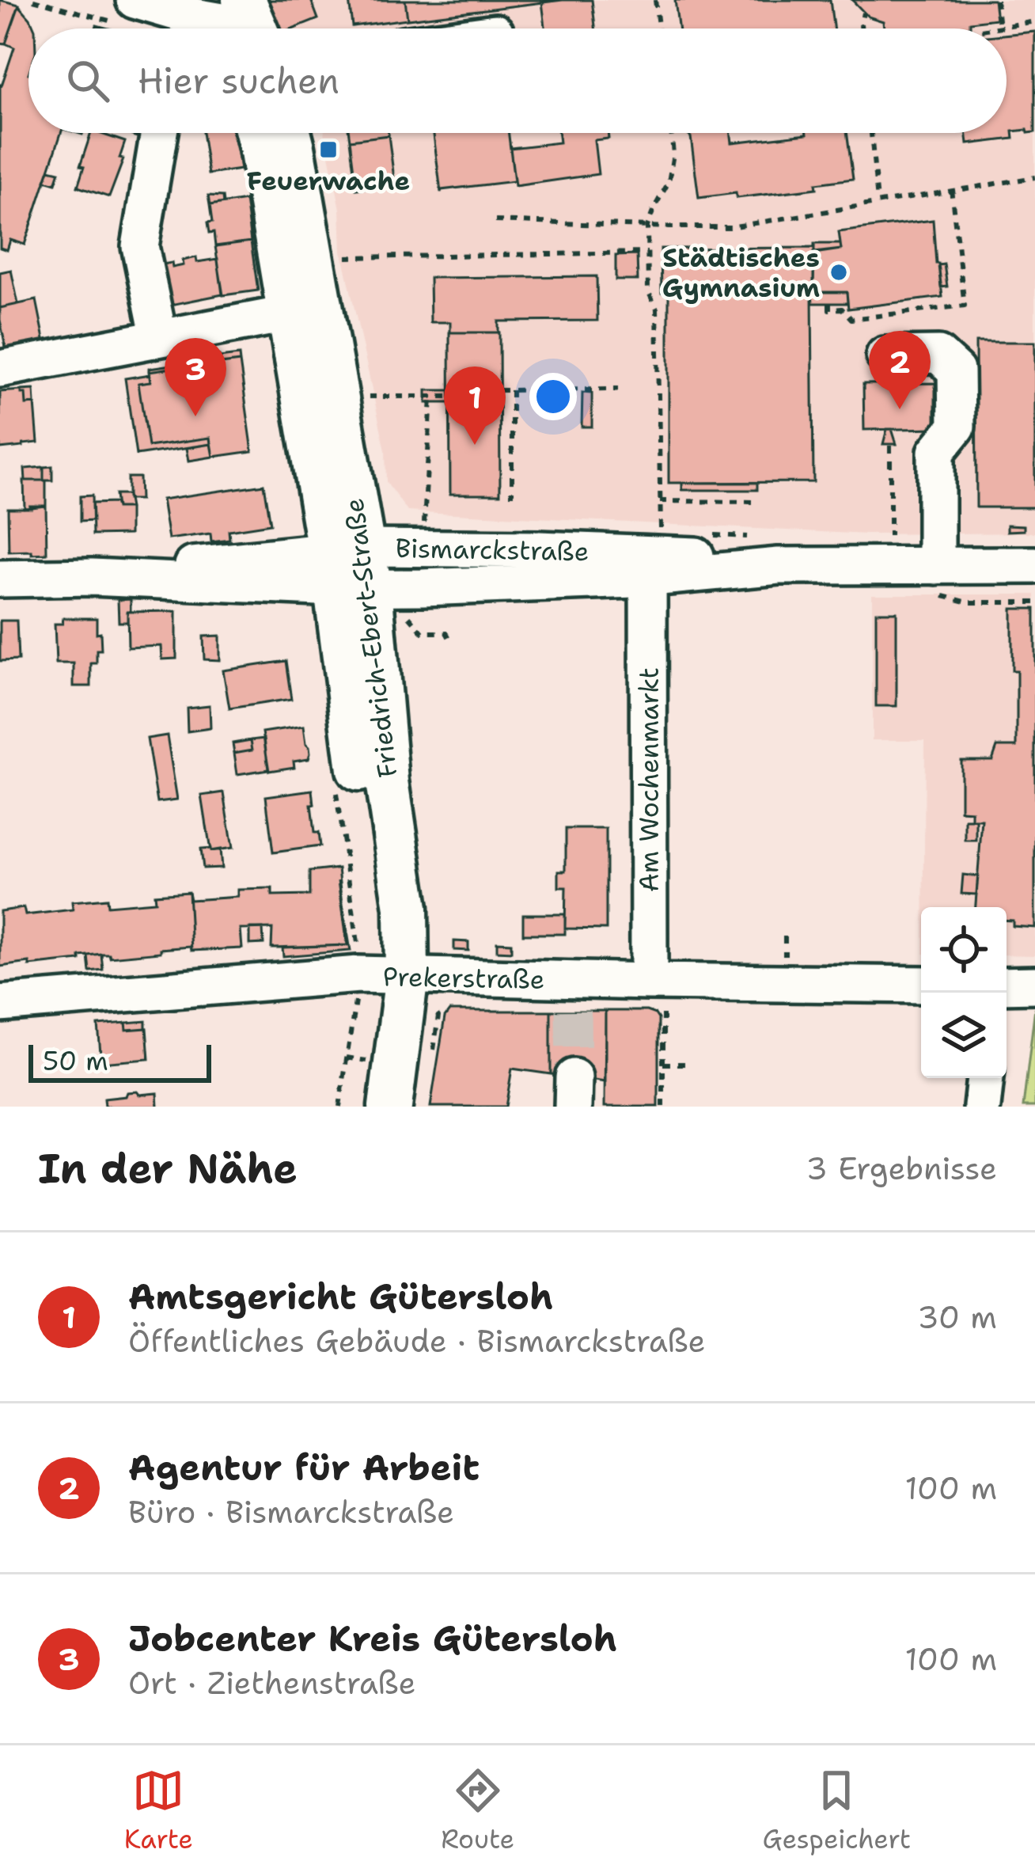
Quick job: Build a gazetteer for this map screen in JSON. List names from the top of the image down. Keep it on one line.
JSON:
{"streets":{"main road":["Friedrich-Ebert-Straße"],"street":["Bismarckstraße","Am Wochenmarkt","Prekerstraße"]},"crossings":[["Bismarckstraße","Friedrich-Ebert-Straße"],["Bismarckstraße","Am Wochenmarkt"],["Friedrich-Ebert-Straße","Prekerstraße"],["Am Wochenmarkt","Prekerstraße"]],"places":{"transit":["Feuerwache"],"other":["Städtisches Gymnasium"]},"scale_bar":"50 m","page":{"search":"Hier suchen","pins":["2","3","1"],"scale":"50 m","heading":["In der Nähe","3 Ergebnisse"],"list":[{"mark":"1","name":"Amtsgericht Gütersloh","note":"Öffentliches Gebäude · Bismarckstraße","value":"30 m"},{"mark":"2","name":"Agentur für Arbeit","note":"Büro · Bismarckstraße","value":"100 m"},{"mark":"3","name":"Jobcenter Kreis Gütersloh","note":"Ort · Ziethenstraße","value":"100 m"}],"nav":["Karte","Route","Gespeichert"]}}
